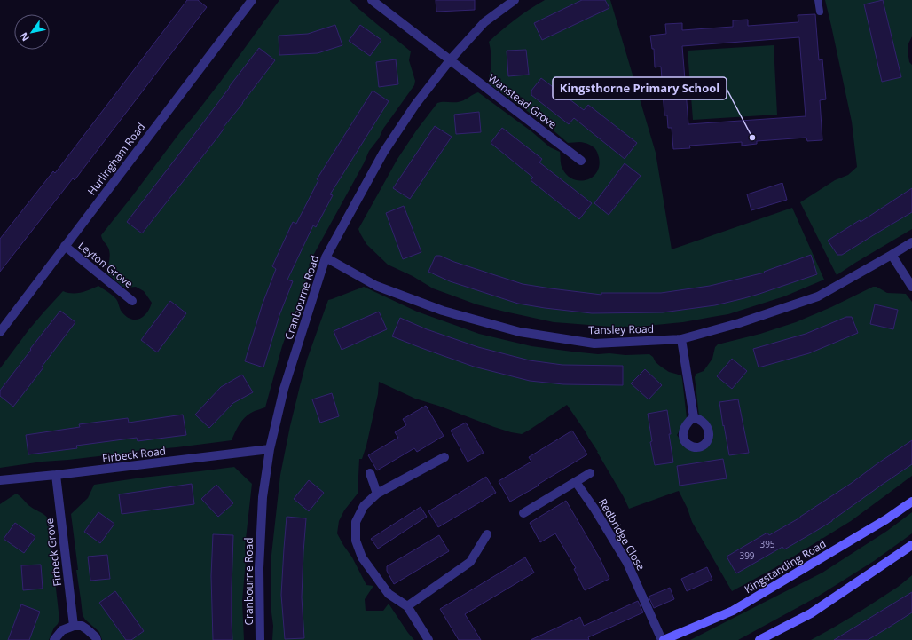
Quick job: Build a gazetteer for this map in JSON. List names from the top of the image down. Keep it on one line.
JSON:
{"streets":{"main road":["Kingstanding Road"],"street":["Wanstead Grove","Hurlingham Road","Leyton Grove","Cranbourne Road","Tansley Road","Firbeck Road","Redbridge Close","Firbeck Grove"]},"crossings":[["Wanstead Grove","Cranbourne Road"],["Hurlingham Road","Leyton Grove"],["Cranbourne Road","Tansley Road"],["Cranbourne Road","Firbeck Road"],["Firbeck Road","Firbeck Grove"],["Redbridge Close","Kingstanding Road"]],"places":["Kingsthorne Primary School"],"house_numbers":["395","399"],"north":"bottom left"}
